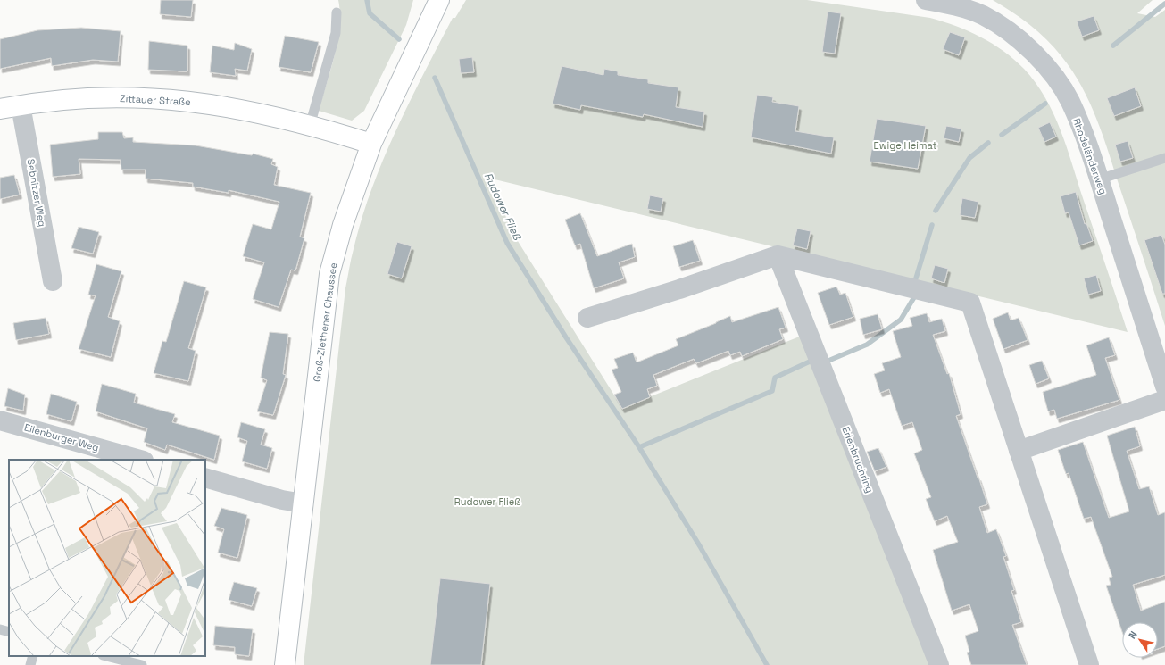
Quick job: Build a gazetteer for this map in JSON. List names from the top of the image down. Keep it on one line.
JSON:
{"streets":{"street":["Zittauer Straße","Rhodeländerweg","Sebnitzer Weg","Groß-Ziethener Chaussee","Eilenburger Weg","Erlenbruchring"]},"crossings":[["Zittauer Straße","Sebnitzer Weg"],["Zittauer Straße","Groß-Ziethener Chaussee"]],"water":["Rudower Fließ"],"parks":["Ewige Heimat","Rudower Fließ"],"north":"top left"}
